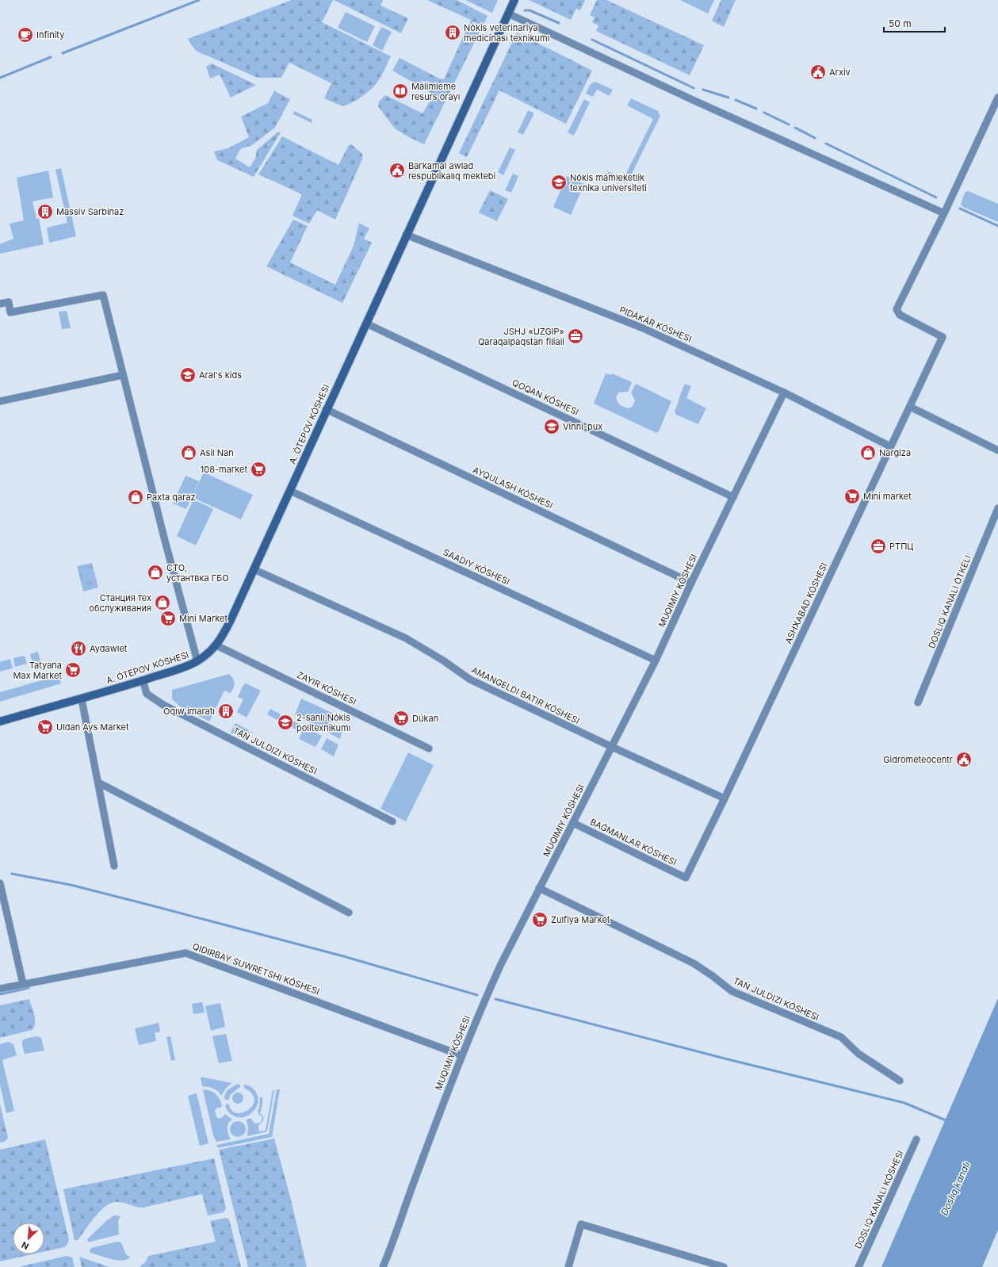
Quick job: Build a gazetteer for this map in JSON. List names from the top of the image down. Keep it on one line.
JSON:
{"streets":{"main road":["A. ÓTEPOV KÓSHESI"],"street":["PIDÁKÁR KÓSHESI","QOQAN KÓSHESI","AYQULASH KÓSHESI","SAADIY KÓSHESI","MUQIMIY KÓSHESI","ASHXABAD KÓSHESI","BAǴMANLAR KÓSHESI"]},"crossings":[["PIDÁKÁR KÓSHESI","A. ÓTEPOV KÓSHESI"],["PIDÁKÁR KÓSHESI","MUQIMIY KÓSHESI"],["PIDÁKÁR KÓSHESI","ASHXABAD KÓSHESI"],["QOQAN KÓSHESI","A. ÓTEPOV KÓSHESI"],["QOQAN KÓSHESI","MUQIMIY KÓSHESI"],["A. ÓTEPOV KÓSHESI","AYQULASH KÓSHESI"],["A. ÓTEPOV KÓSHESI","SAADIY KÓSHESI"],["AYQULASH KÓSHESI","MUQIMIY KÓSHESI"],["SAADIY KÓSHESI","MUQIMIY KÓSHESI"],["MUQIMIY KÓSHESI","BAǴMANLAR KÓSHESI"],["ASHXABAD KÓSHESI","BAǴMANLAR KÓSHESI"]],"water":["Doslıq kanalı"],"places":{"building":["Nókis veterinariya medicinası texnikumı","Massiv Sarbinaz","Oqıw imaratı"],"cafe":["Infinity"],"public building":["Arxiv","Barkamal awlad respublikalıq mektebi","Gidrometeocentr"],"library":["Málimleme resurs orayı"],"school or university":["Nókis mámleketlik texnika universiteti","Aral's kids","Vinni-pux","2-sanlı Nókis politexnikumı"],"office":["JSHJ «UZGIP» Qaraqalpaqstan filiali","РТПЦ"],"shop":["Asil Nan","Nargiza","Paxta qaraz","СТО, устантвка ГБО","Станция тех обслуживания"],"supermarket":["108-market","Mini market","Mini Market","Tatyana Max Market","Dúkan","Uldan Ays Market","Zulfiya Market"],"restaurant":["Aydawlet"]},"scale_bar":"50 m","north":"bottom left"}
